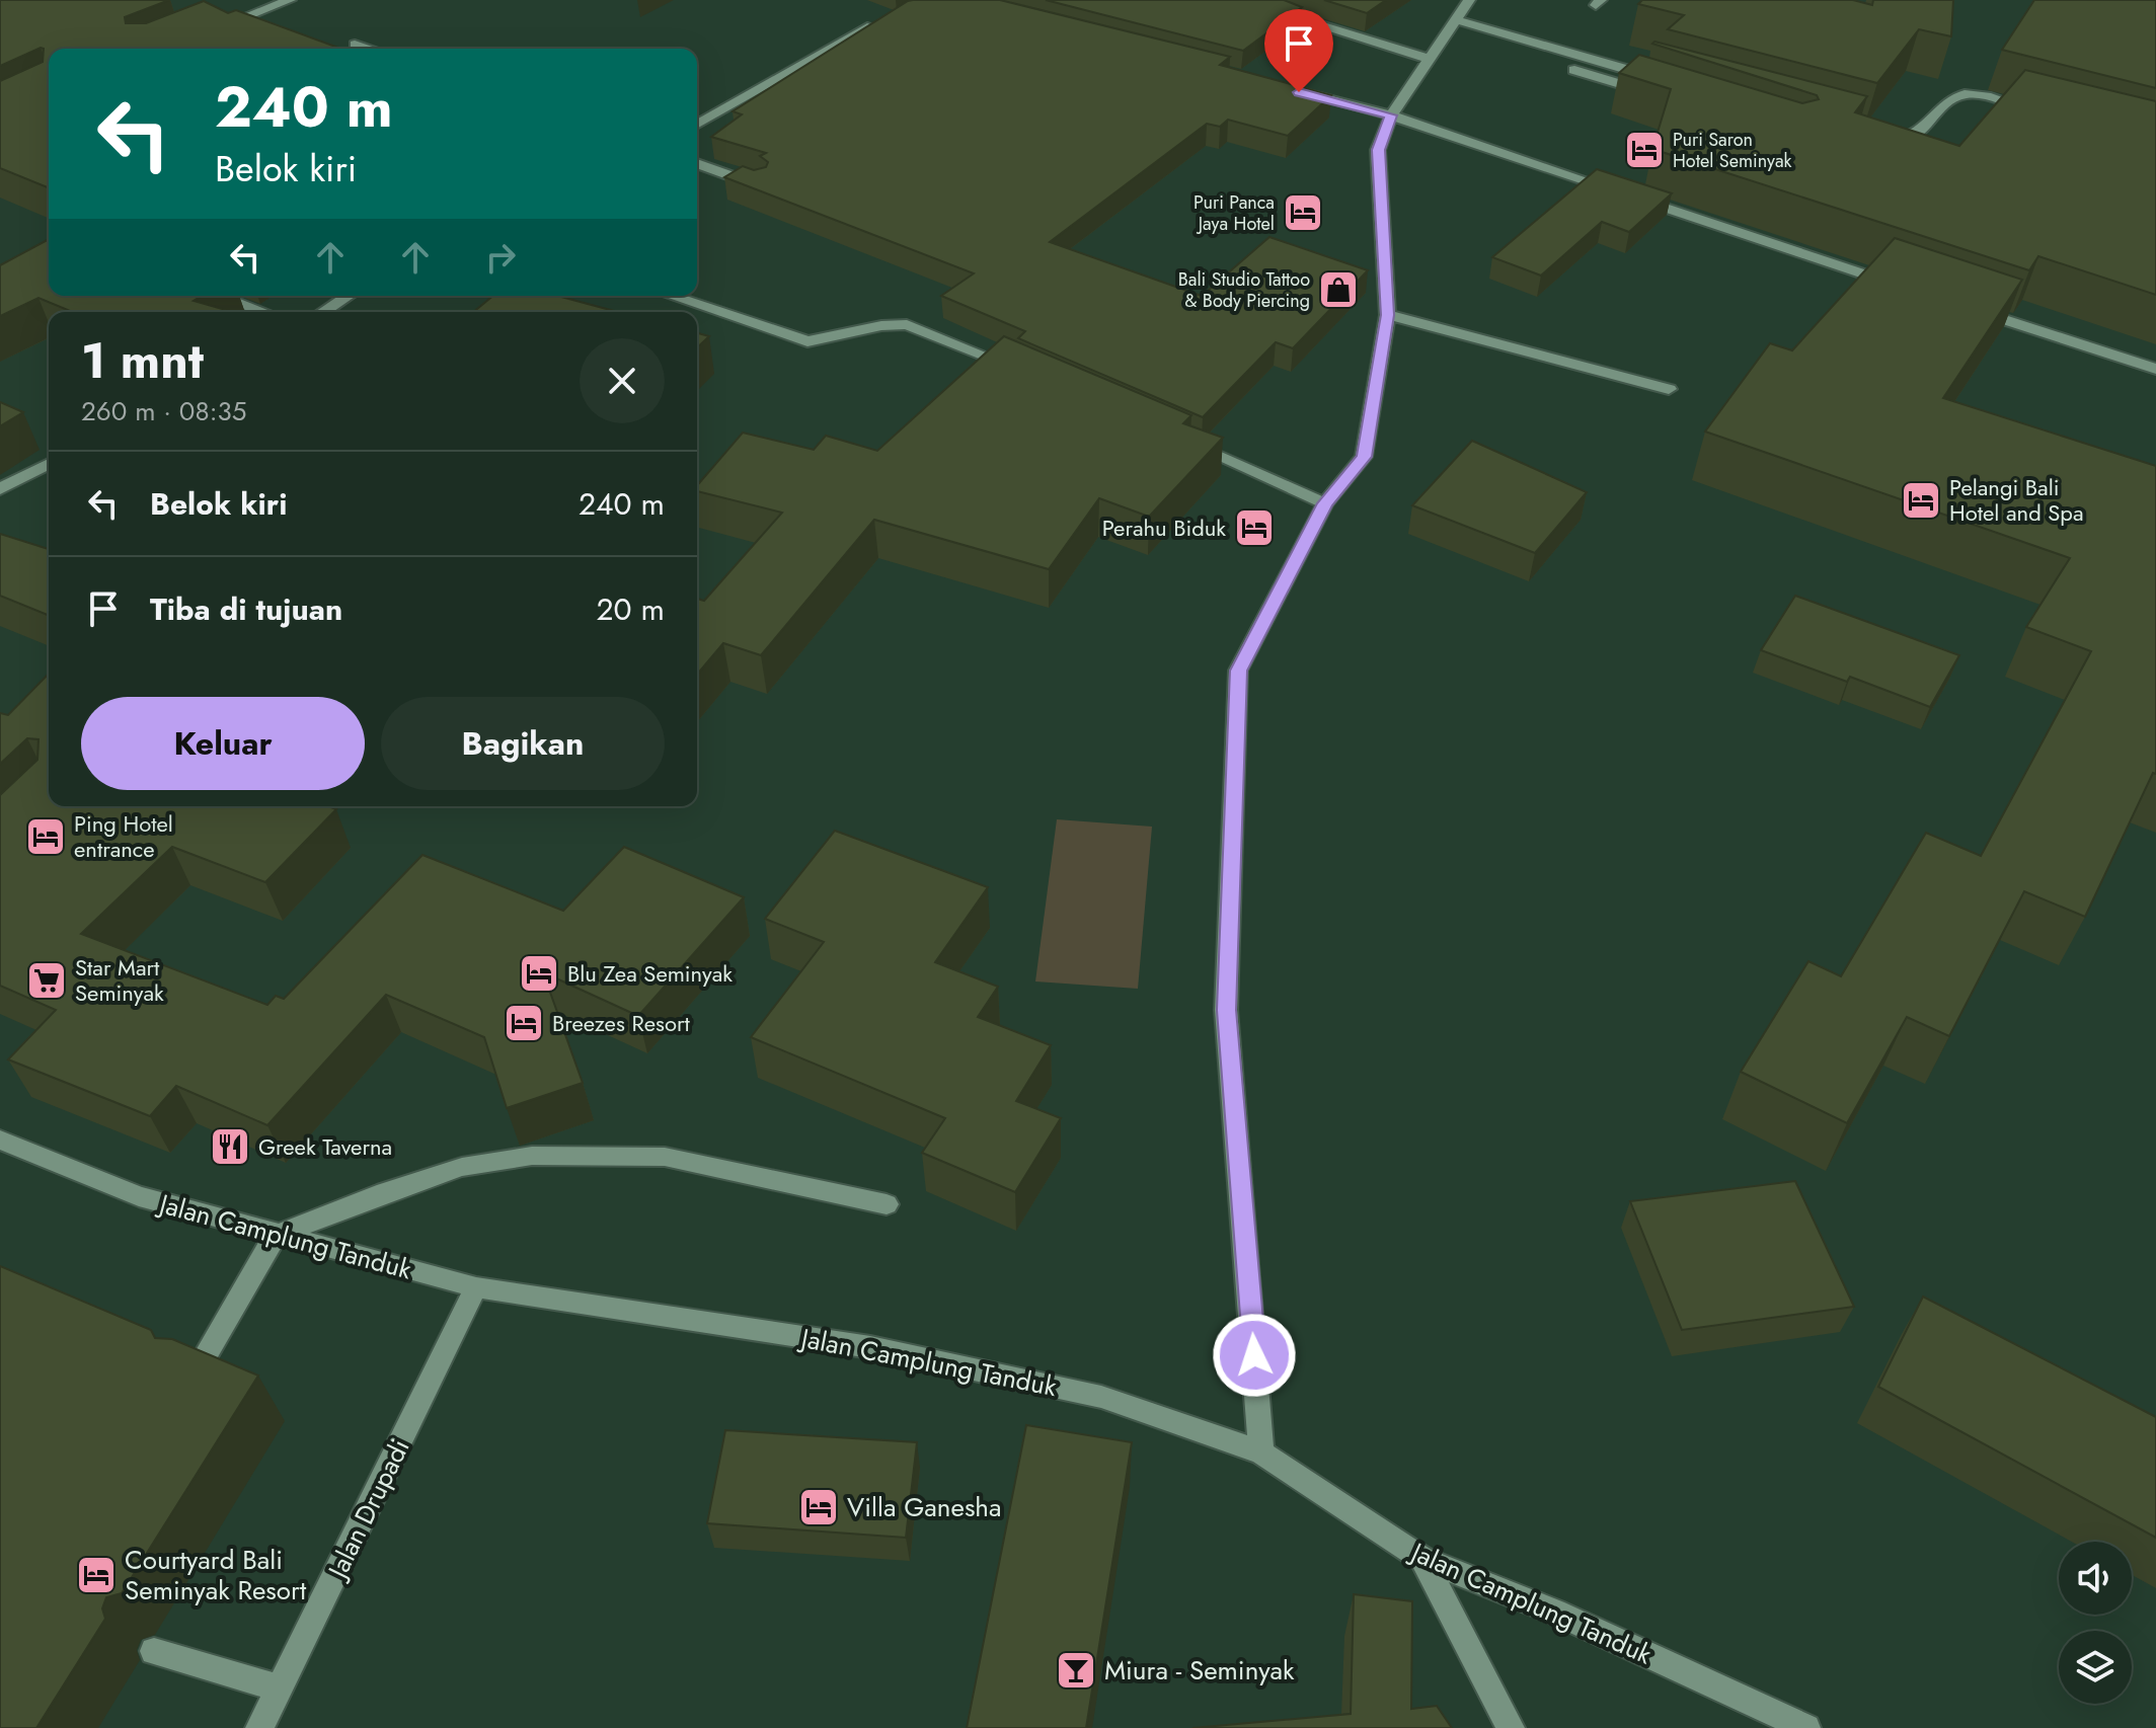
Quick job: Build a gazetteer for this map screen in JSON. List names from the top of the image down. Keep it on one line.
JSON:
{"streets":{"street":["Jalan Camplung Tanduk","Jalan Drupadi"]},"crossings":[["Jalan Camplung Tanduk","Jalan Drupadi"]],"places":{"hotel":["Puri Saron Hotel Seminyak","Puri Panca Jaya Hotel","Pelangi Bali Hotel and Spa","Perahu Biduk","Ping Hotel entrance","Blu Zea Seminyak","Breezes Resort","Villa Ganesha","Courtyard Bali Seminyak Resort"],"shop":["Bali Studio Tattoo & Body Piercing"],"supermarket":["Star Mart Seminyak"],"restaurant":["Greek Taverna"],"bar":["Miura - Seminyak"]},"page":{"turn":["240 m","Belok kiri"],"heading":["1 mnt","260 m · 08:35"],"list":[{"name":"Belok kiri","value":"240 m"},{"name":"Tiba di tujuan","value":"20 m"}],"buttons":["Keluar","Bagikan"]}}
